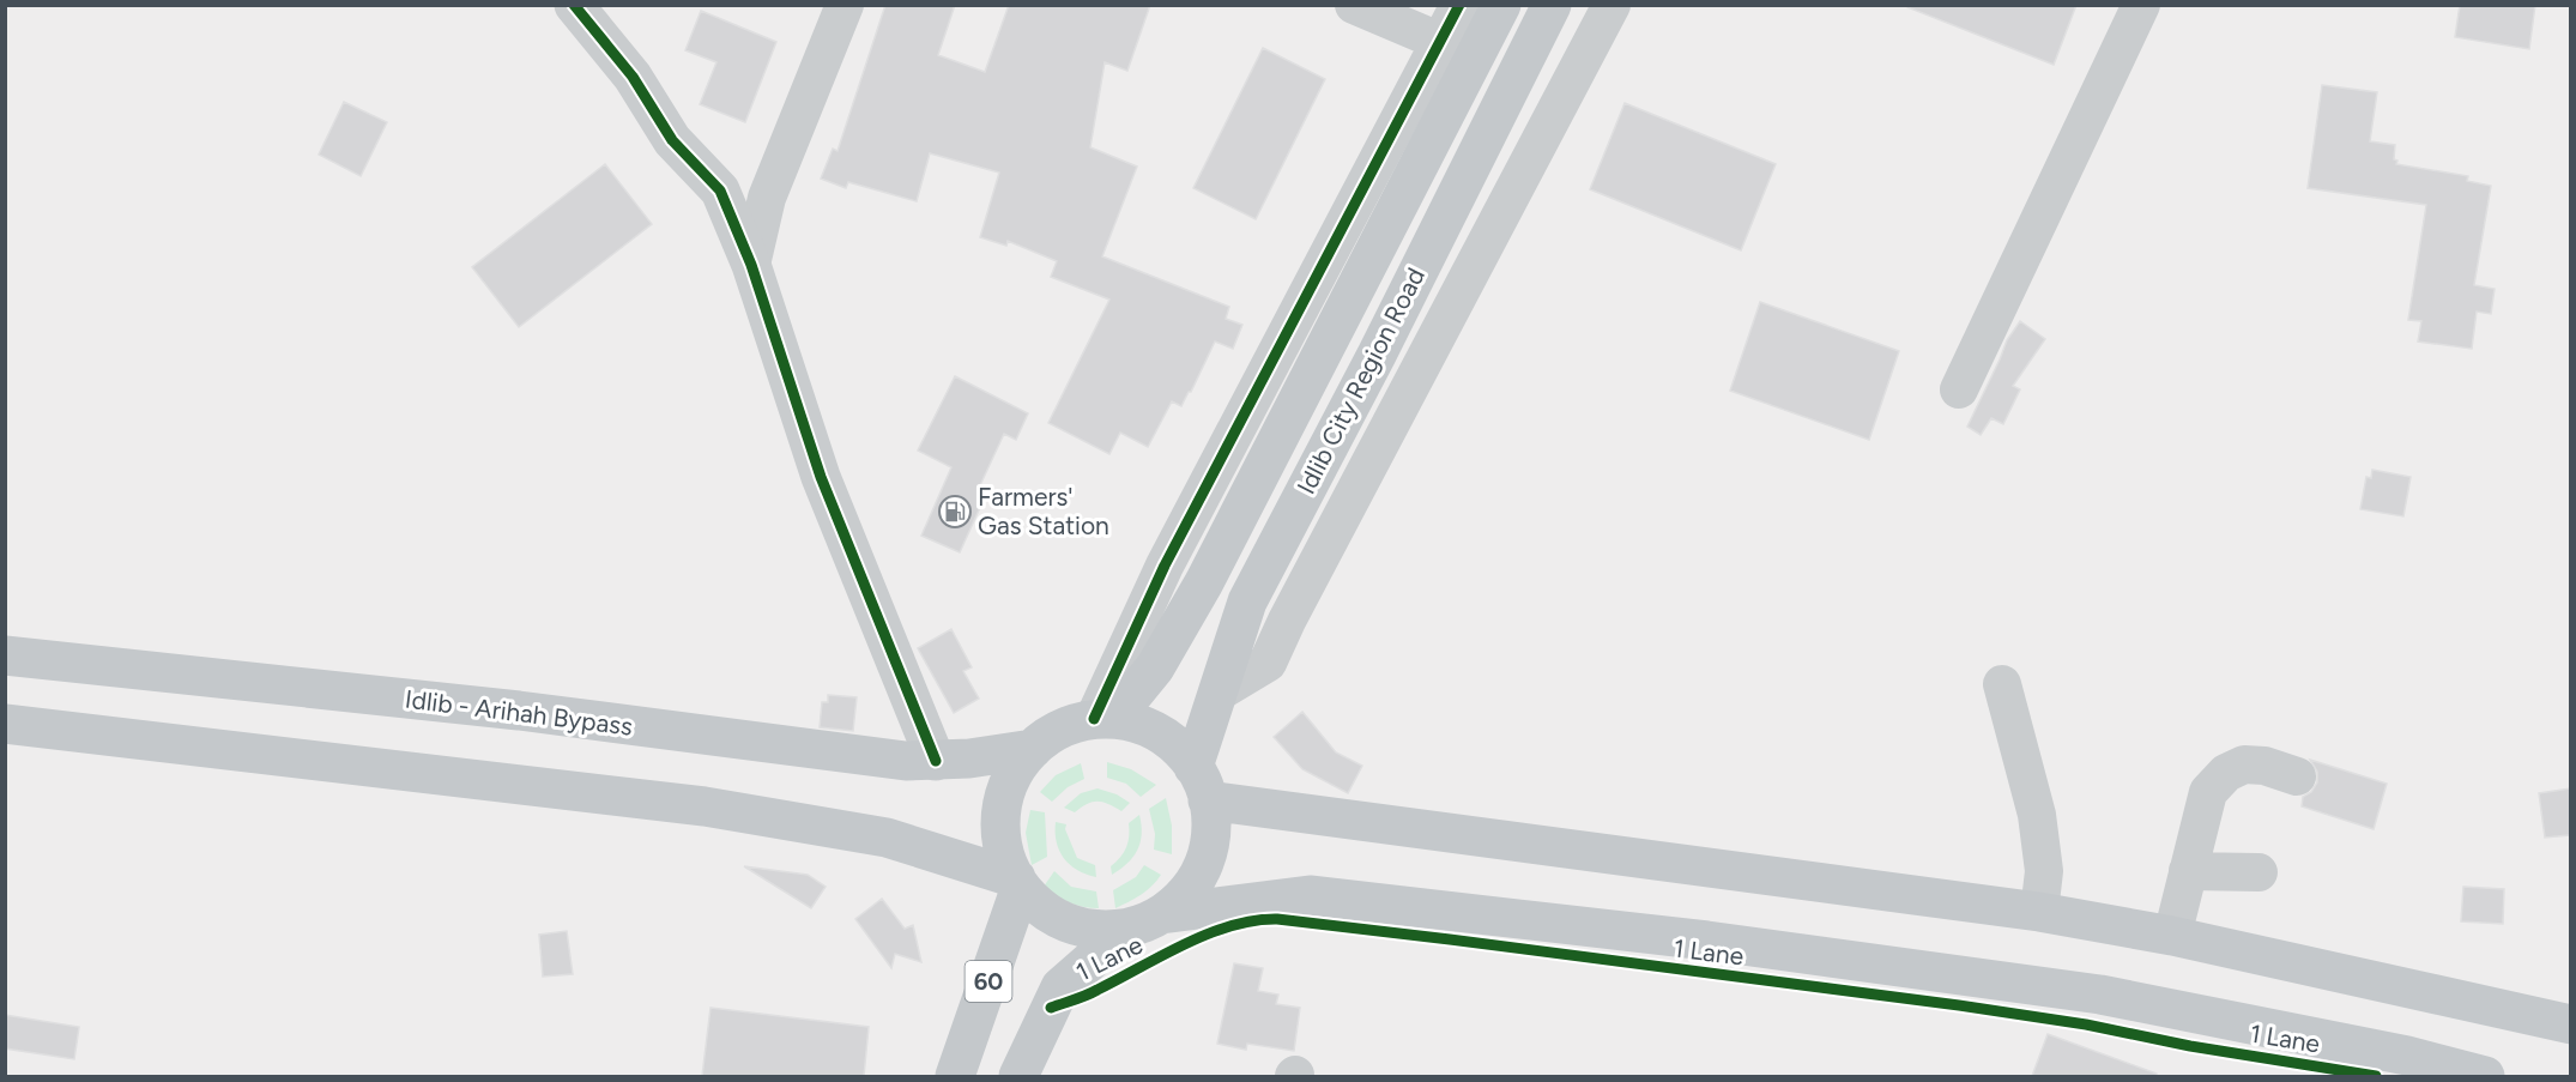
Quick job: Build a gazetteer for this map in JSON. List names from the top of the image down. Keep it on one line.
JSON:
{"streets":{"main road":["Idlib City Region Road","Idlib - Arihah Bypass","60"],"cycle path":["1 Lane"]},"crossings":[["Idlib City Region Road","Idlib - Arihah Bypass"],["Idlib City Region Road","60"],["Idlib - Arihah Bypass","60"]],"places":{"fuel station":["Farmers' Gas Station"]}}
